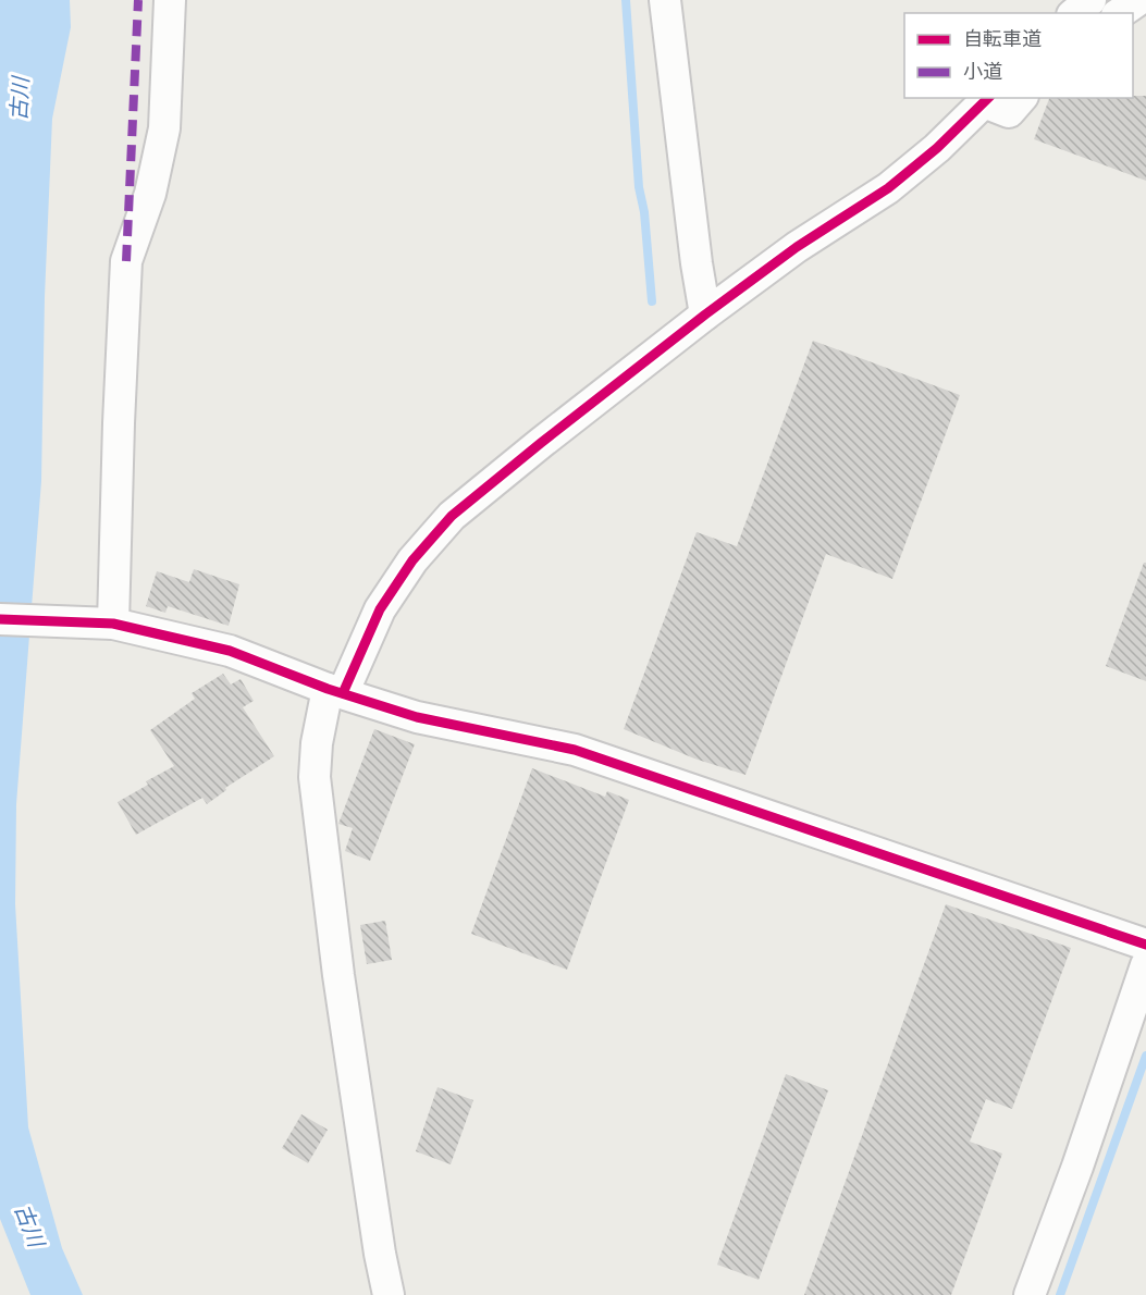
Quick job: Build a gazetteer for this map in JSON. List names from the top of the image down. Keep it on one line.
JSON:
{"water":["古川"],"legend":["自転車道","小道"]}
